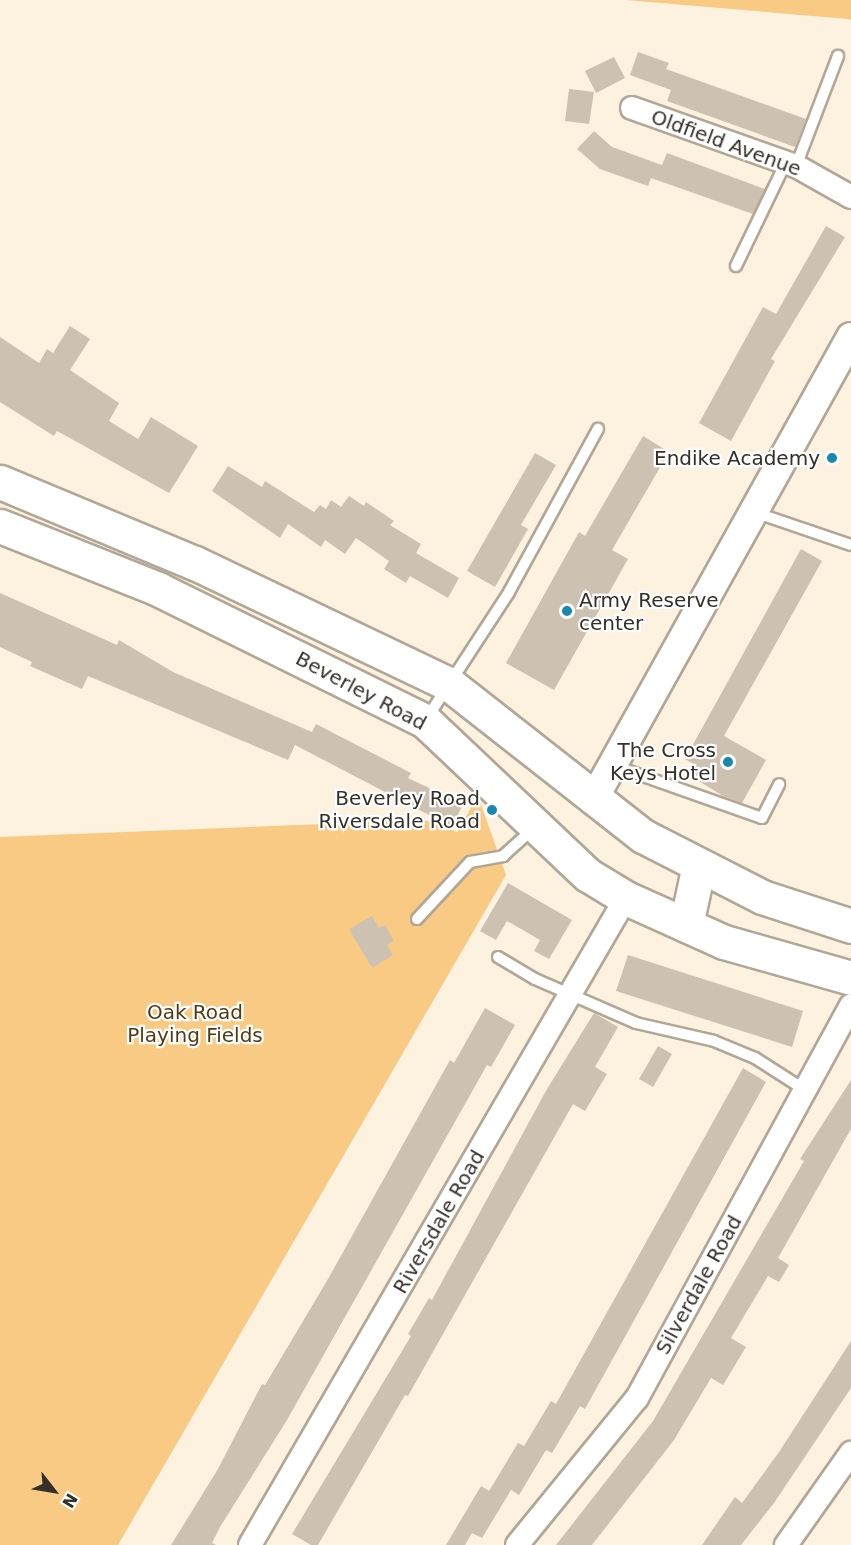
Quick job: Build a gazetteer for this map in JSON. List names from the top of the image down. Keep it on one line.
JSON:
{"streets":{"main road":["Beverley Road"],"street":["Oldfield Avenue","Riversdale Road","Silverdale Road"]},"crossings":[["Beverley Road","Riversdale Road"]],"parks":["Oak Road Playing Fields"],"places":["Endike Academy","Army Reserve center","The Cross Keys Hotel","Beverley Road Riversdale Road"],"north":"bottom right"}
